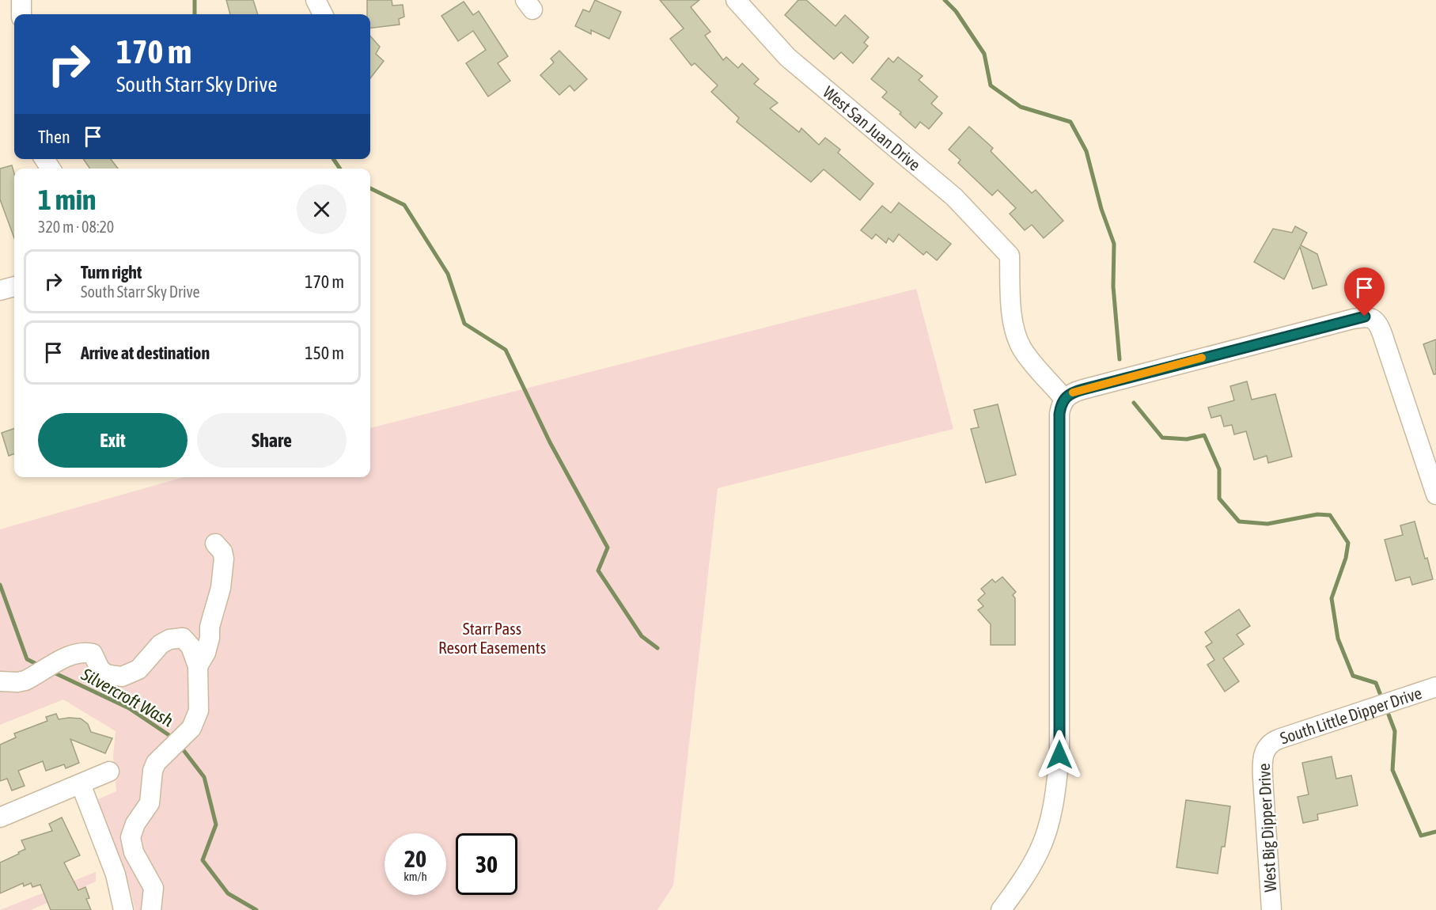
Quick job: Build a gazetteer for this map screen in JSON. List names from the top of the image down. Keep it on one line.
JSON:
{"streets":{"street":["West San Juan Drive","South Little Dipper Drive","West Big Dipper Drive"]},"crossings":[["South Little Dipper Drive","West Big Dipper Drive"]],"water":["Silvercroft Wash"],"parks":["Starr Pass Resort Easements"],"page":{"turn":["170 m","South Starr Sky Drive"],"then":"Then","heading":["1 min","320 m · 08:20"],"list":[{"name":"Turn right","note":"South Starr Sky Drive","value":"170 m"},{"name":"Arrive at destination","value":"150 m"}],"buttons":["Exit","Share"],"speed":"20 km/h","limit":"30"}}
